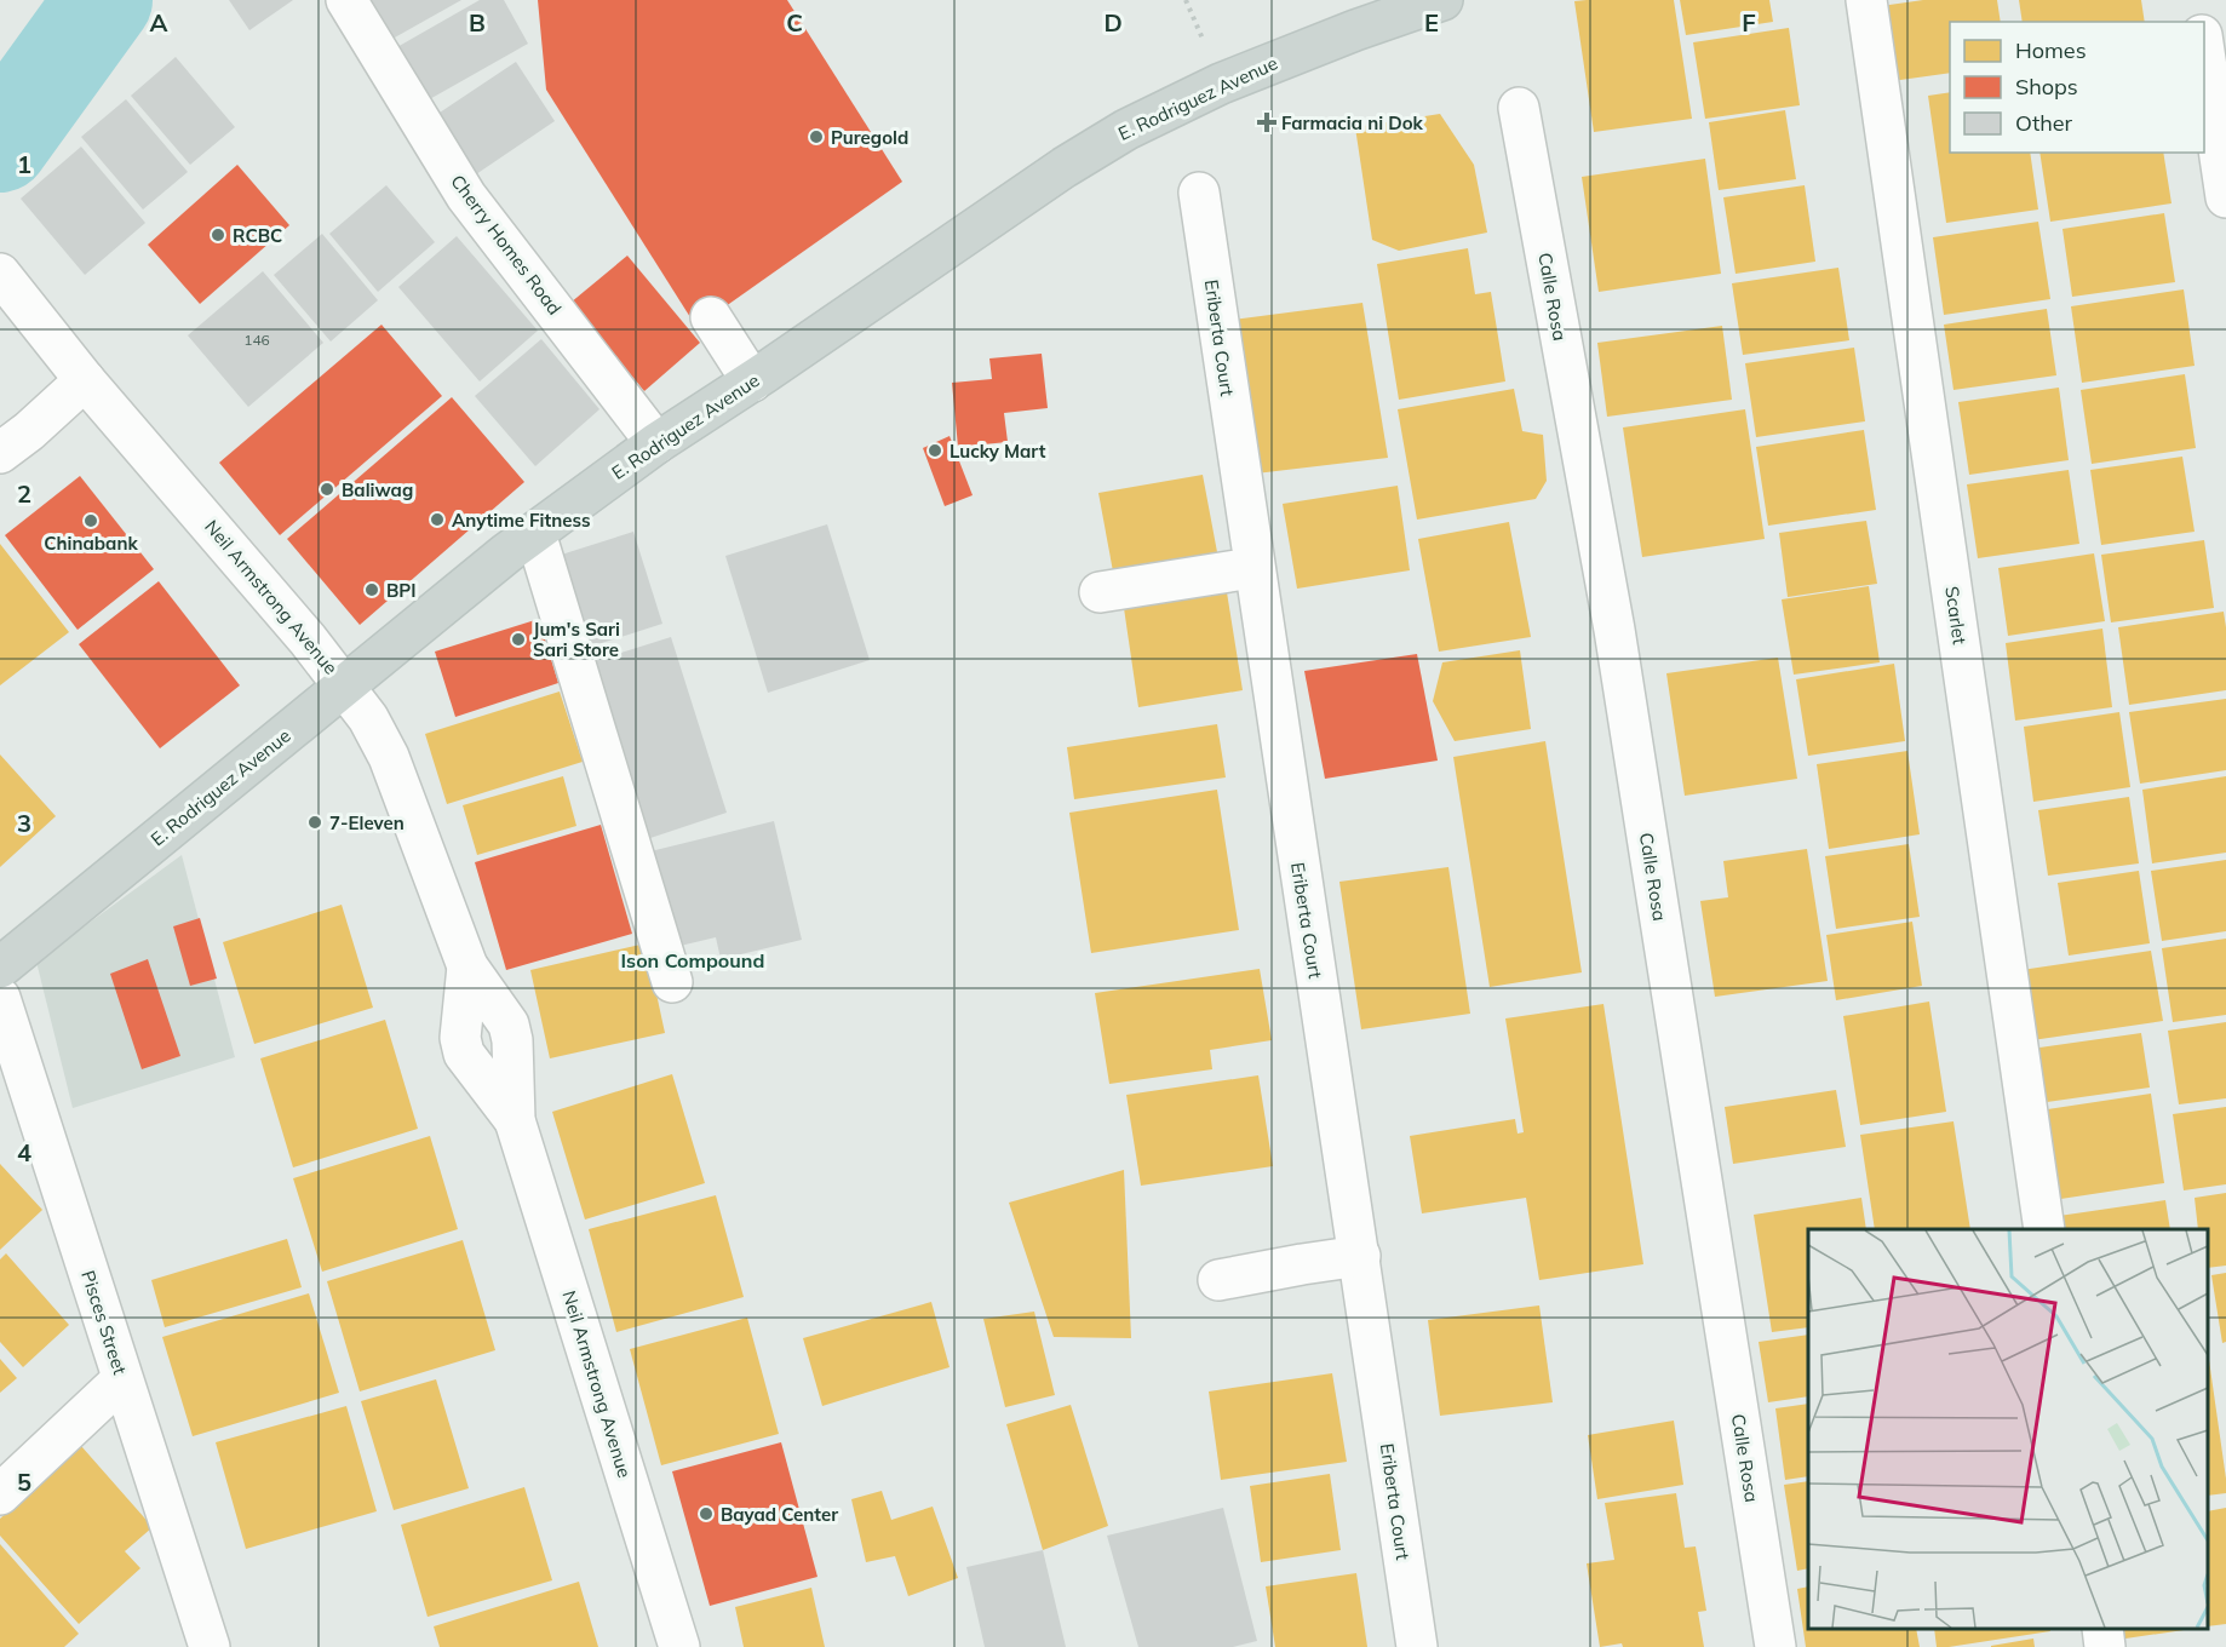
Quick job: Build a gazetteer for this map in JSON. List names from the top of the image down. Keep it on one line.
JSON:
{"streets":{"main road":["E. Rodriguez Avenue"],"street":["Cherry Homes Road","Calle Rosa","Eriberta Court","Neil Armstrong Avenue","Scarlet","Pisces Street"]},"crossings":[["E. Rodriguez Avenue","Cherry Homes Road"],["E. Rodriguez Avenue","Neil Armstrong Avenue"]],"districts":["Ison Compound"],"places":{"health":["Farmacia ni Dok"],"other":["Puregold","RCBC","Lucky Mart","Baliwag","Anytime Fitness","Chinabank","BPI","Jum's Sari Sari Store","7-Eleven","Bayad Center"]},"house_numbers":["146"],"legend":["Homes","Shops","Other"],"grid":{"columns":["A","B","C","D","E","F"],"rows":["1","2","3","4","5"]}}
